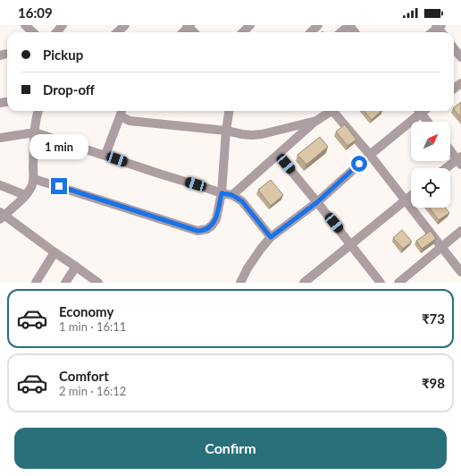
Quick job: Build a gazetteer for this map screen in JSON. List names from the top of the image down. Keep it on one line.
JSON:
{"north":"top right","page":{"status":"16:09","banner":["Pickup","Drop-off"],"bubble":"1 min","list":[{"name":"Economy","note":"1 min · 16:11","value":"₹73"},{"name":"Comfort","note":"2 min · 16:12","value":"₹98"}],"buttons":"Confirm"}}
